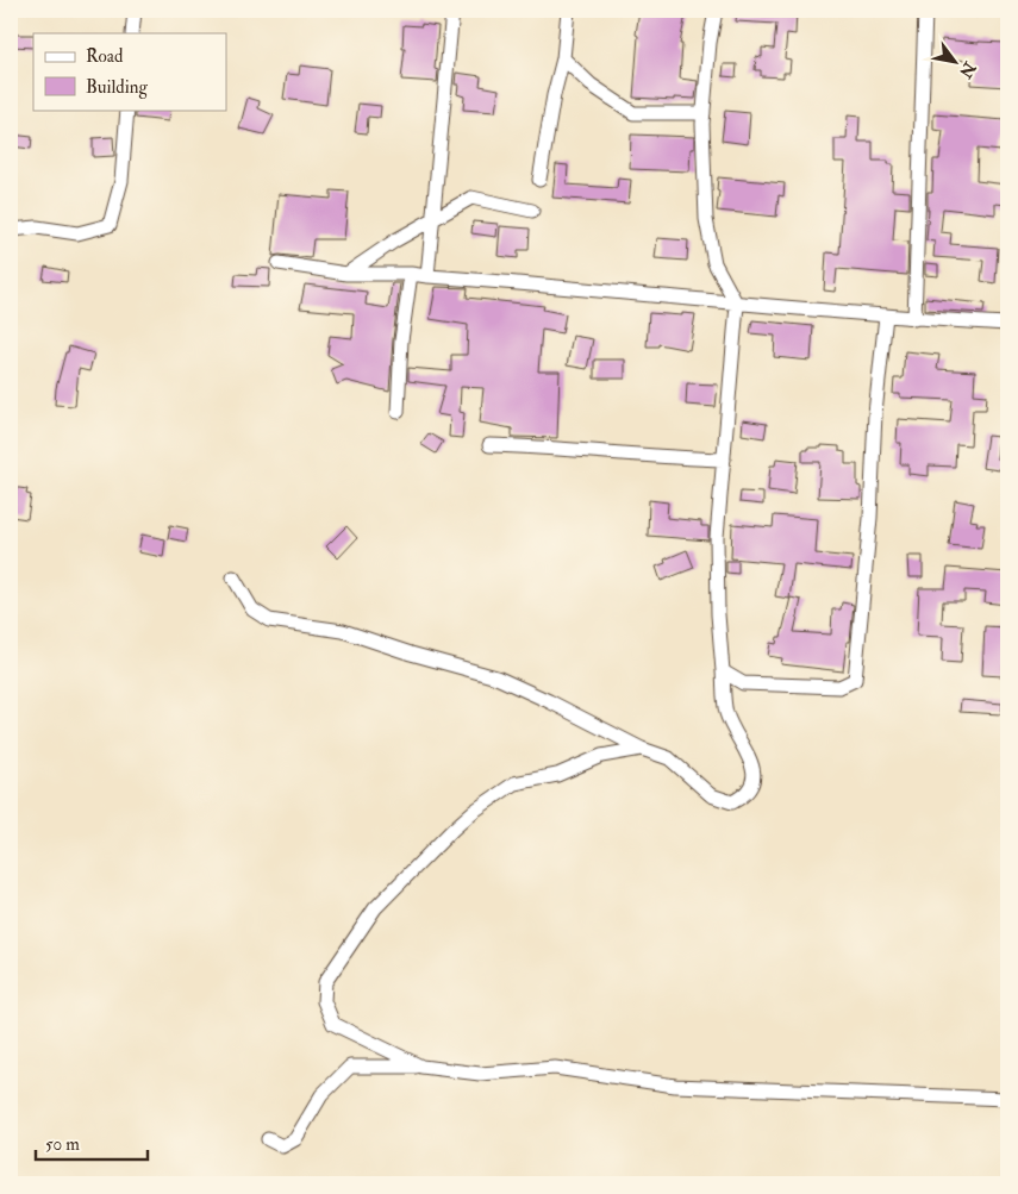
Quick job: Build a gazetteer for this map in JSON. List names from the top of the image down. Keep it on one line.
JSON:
{"legend":["Road","Building"],"scale_bar":"50 m","north":"bottom right"}
